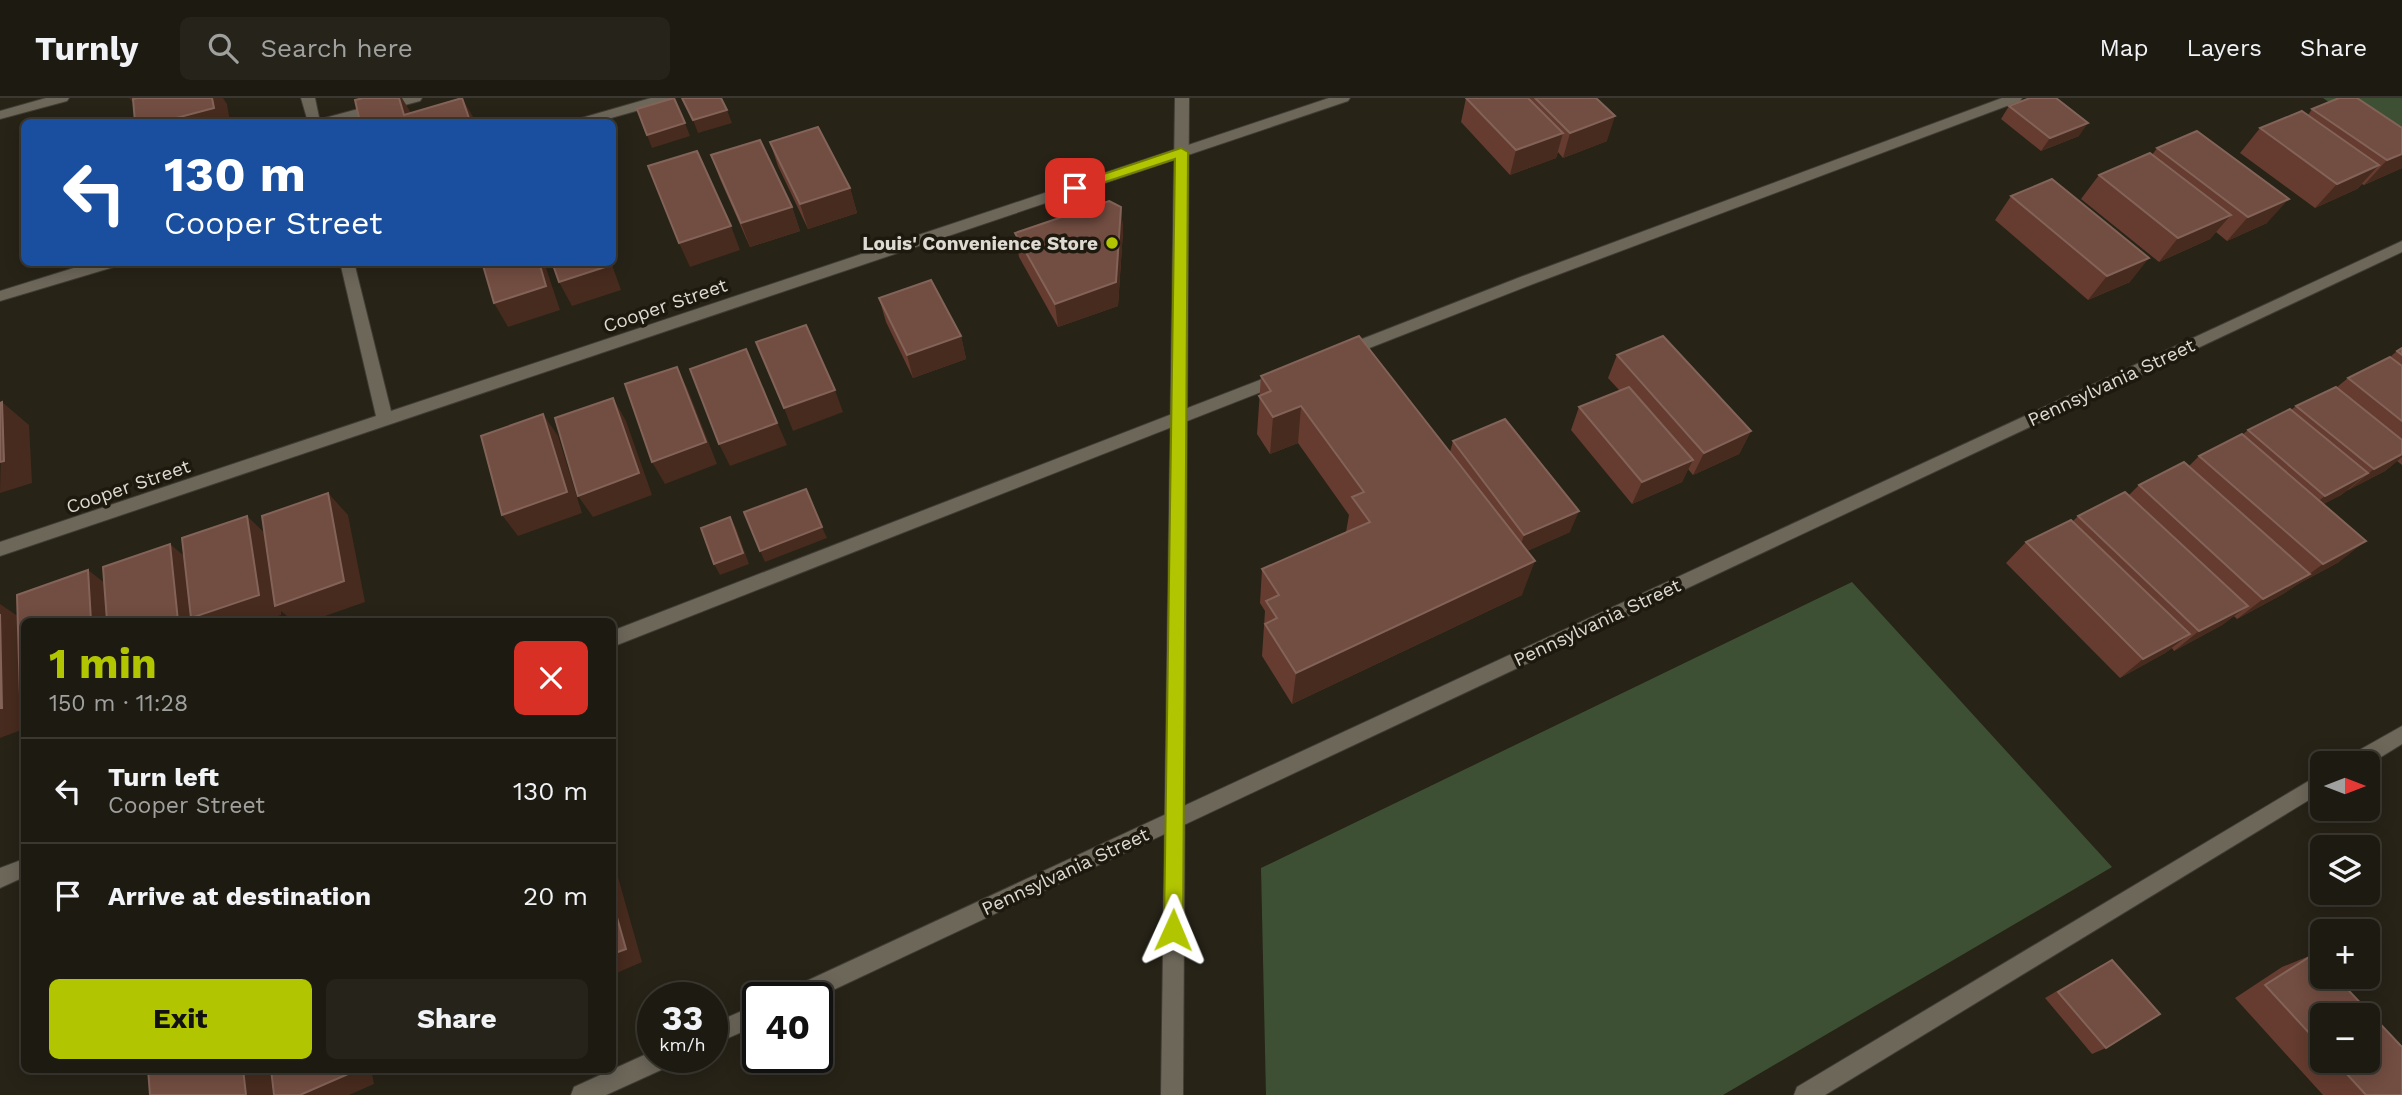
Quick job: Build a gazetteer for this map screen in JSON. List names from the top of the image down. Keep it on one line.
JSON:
{"streets":{"street":["Cooper Street","Pennsylvania Street"]},"places":["Louis' Convenience Store"],"north":"right","page":{"header":"Turnly","search":"Search here","nav":["Map","Layers","Share"],"turn":["130 m","Cooper Street"],"heading":["1 min","150 m · 11:28"],"list":[{"name":"Turn left","note":"Cooper Street","value":"130 m"},{"name":"Arrive at destination","value":"20 m"}],"map_buttons":["+","−"],"buttons":["Exit","Share"],"speed":"33 km/h","limit":"40"}}
